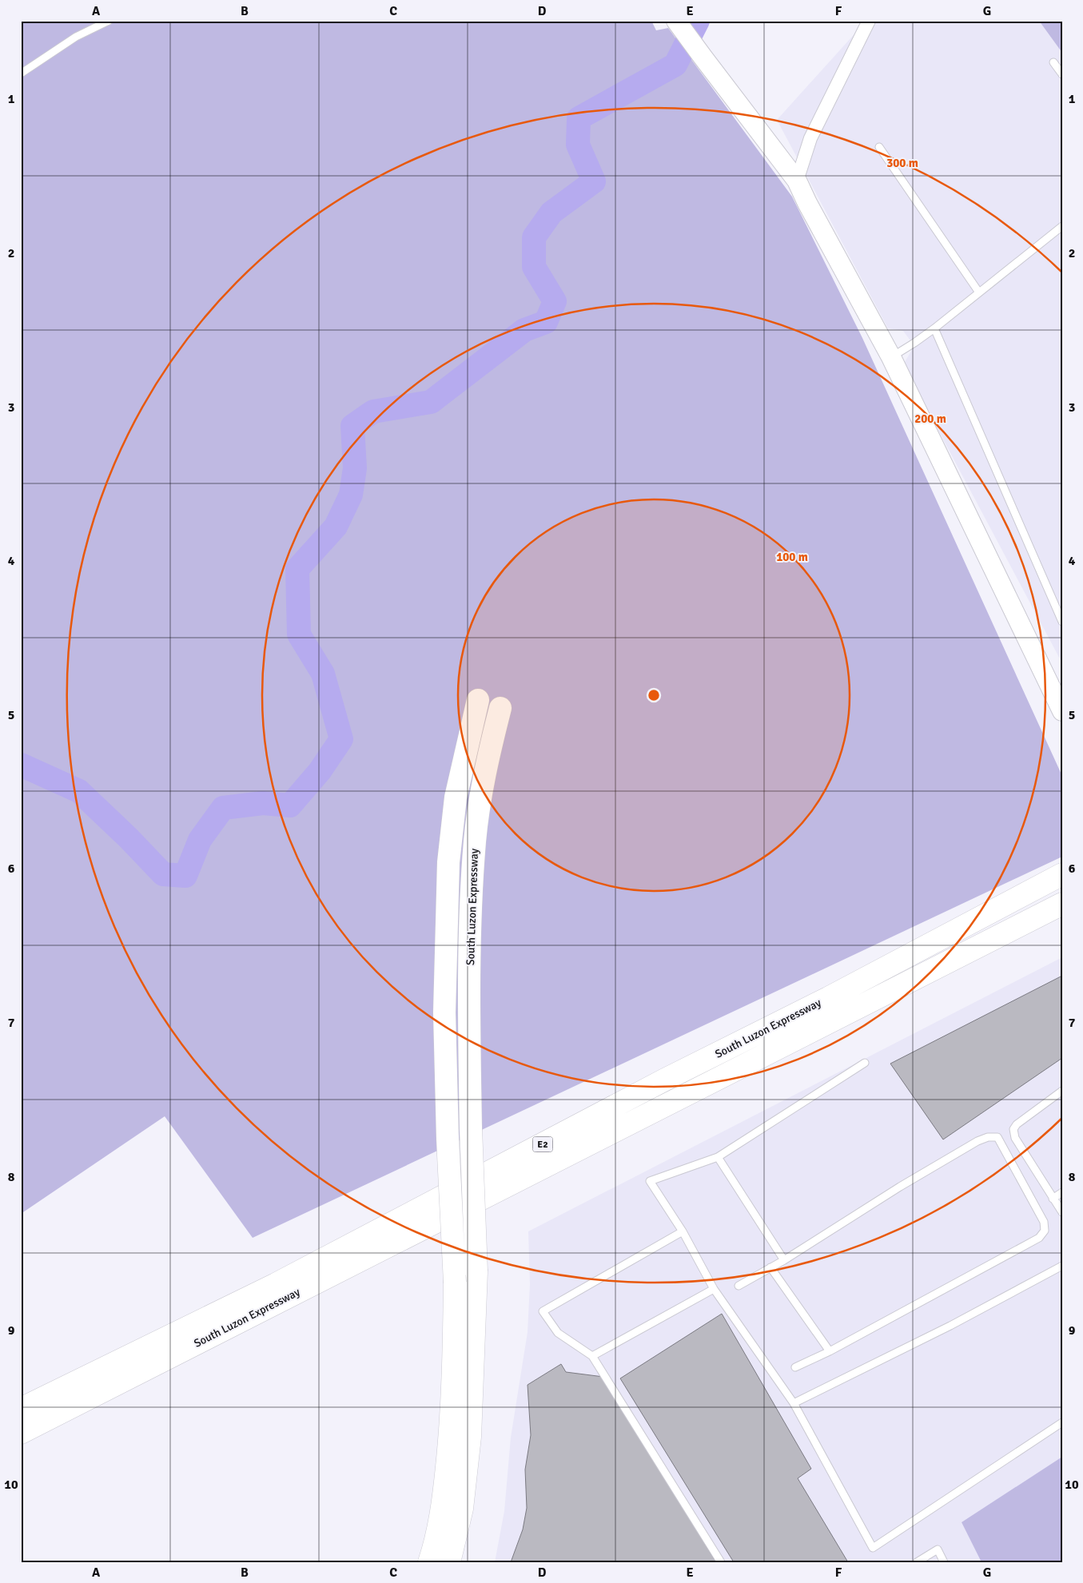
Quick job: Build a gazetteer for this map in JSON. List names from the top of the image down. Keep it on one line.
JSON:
{"streets":{"highway":["South Luzon Expressway","E2"]},"grid":{"columns":["A","B","C","D","E","F","G"],"rows":["1","2","3","4","5","6","7","8","9","10"]},"rings":["300 m","200 m","100 m"]}
